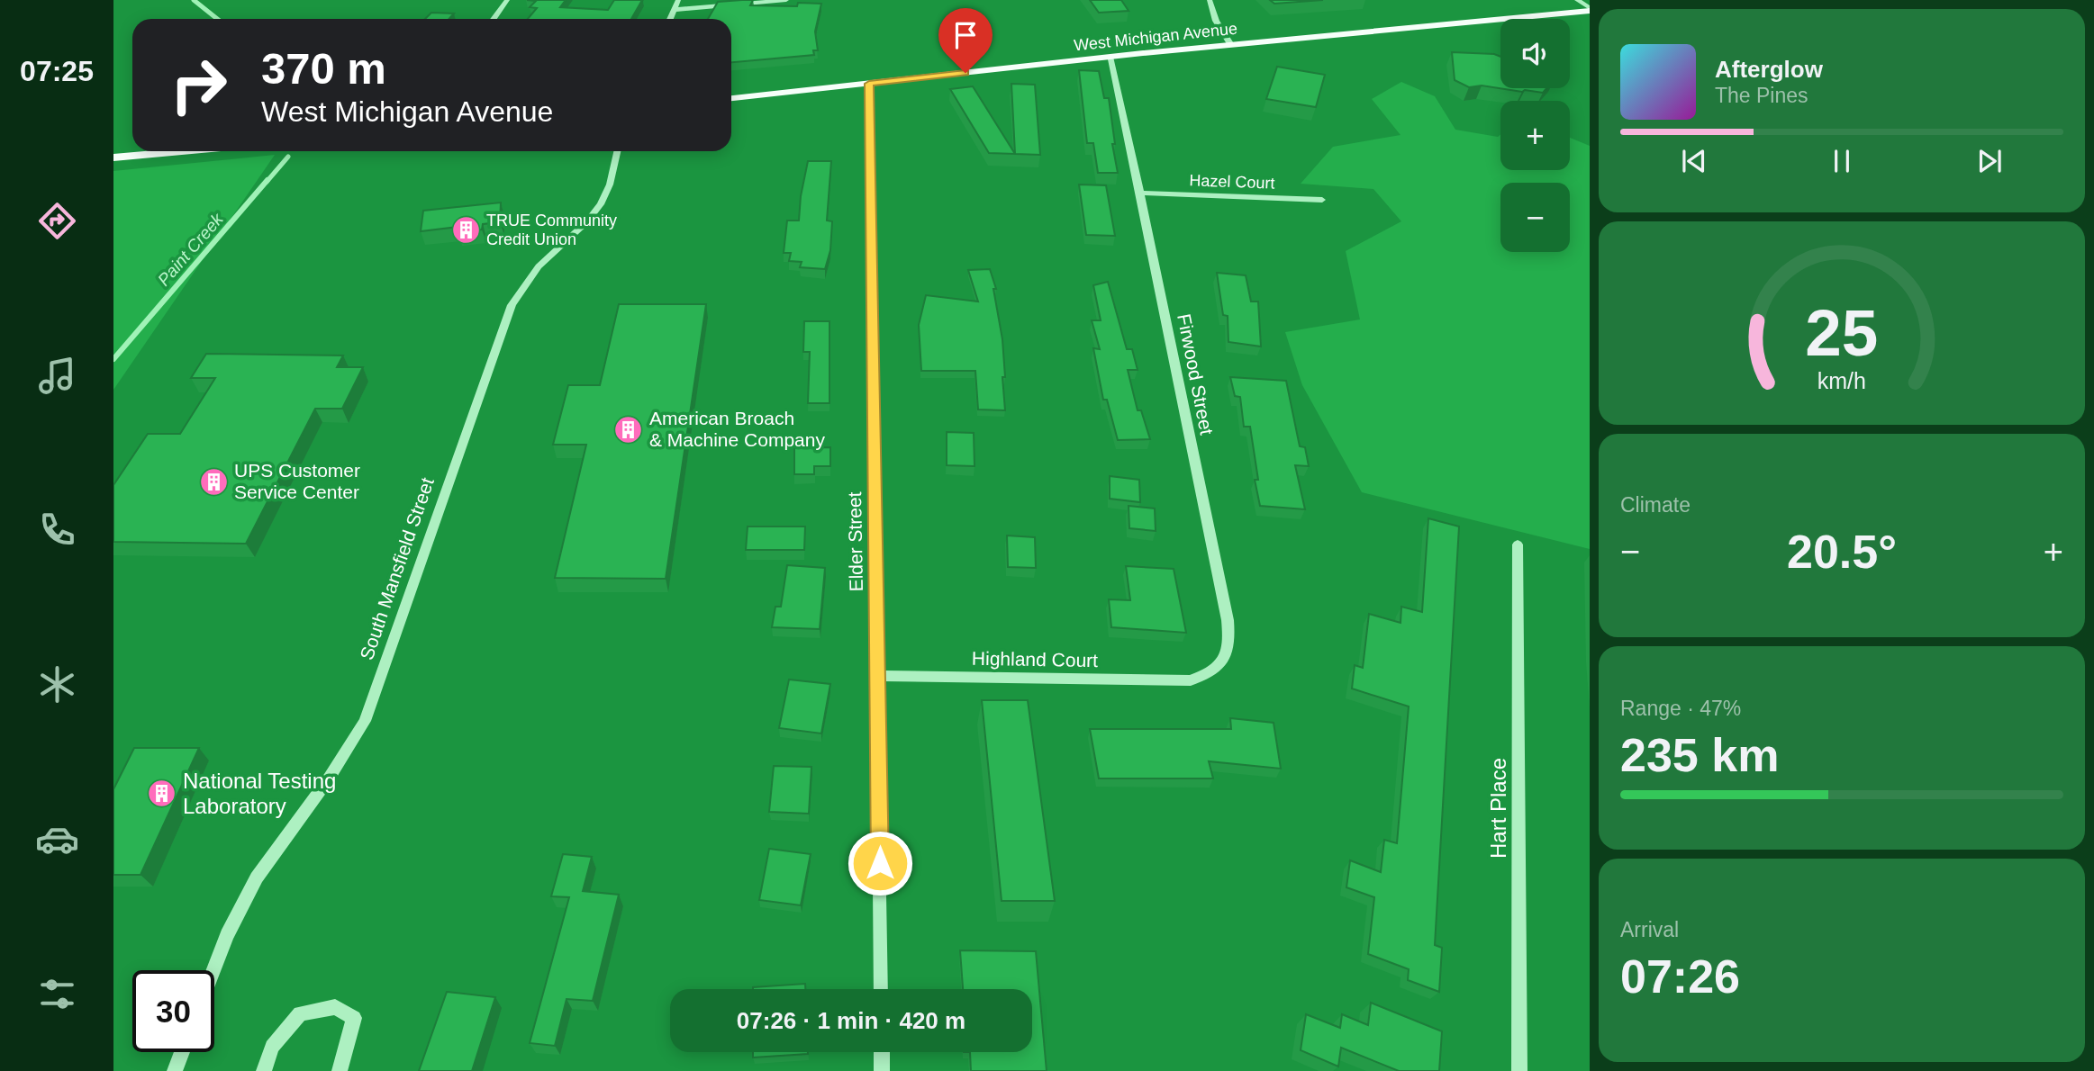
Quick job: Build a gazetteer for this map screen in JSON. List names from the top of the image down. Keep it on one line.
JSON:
{"streets":{"main road":["West Michigan Avenue"],"street":["Hazel Court","Firwood Street","Elder Street","South Mansfield Street","Highland Court","Hart Place"]},"crossings":[["West Michigan Avenue","Firwood Street"],["West Michigan Avenue","Elder Street"],["Hazel Court","Firwood Street"],["Firwood Street","Highland Court"],["Elder Street","Highland Court"]],"water":["Paint Creek"],"places":{"building":["TRUE Community Credit Union","American Broach & Machine Company","UPS Customer Service Center","National Testing Laboratory"]},"page":{"tabs":"07:25","map_buttons":["+","−"],"turn":["370 m","West Michigan Avenue"],"song":["Afterglow","The Pines"],"tile":["Climate",["Range · 47%","235 km"],["Arrival","07:26"]],"heat":["−","20.5°","+"],"limit":"30","trip":"07:26 · 1 min · 420 m","gauge":["25","km/h"]}}
